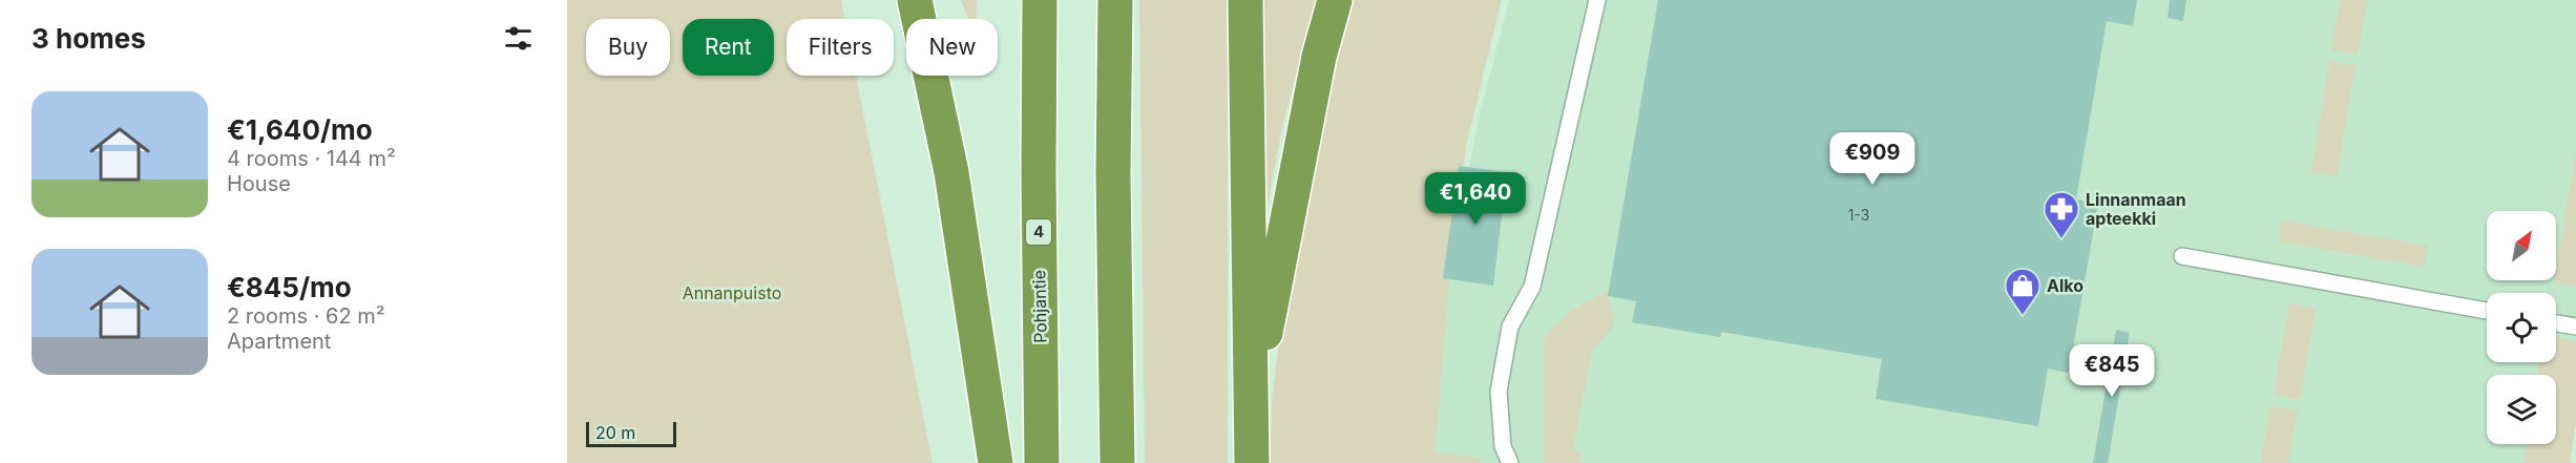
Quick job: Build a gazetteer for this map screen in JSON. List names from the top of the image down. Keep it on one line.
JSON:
{"streets":{"highway":["4","Pohjantie"]},"parks":["Annanpuisto"],"places":{"pharmacy":["Linnanmaan apteekki"],"shop":["Alko"]},"house_numbers":["1-3"],"scale_bar":"20 m","north":"top right","page":{"heading":"3 homes","chip":["Buy","Rent","Filters","New"],"list":[{"name":"€1,640/mo","note":"4 rooms · 144 m² · House"},{"name":"€845/mo","note":"2 rooms · 62 m² · Apartment"}],"price":["€909","€1,640","€845"],"scale":"20 m"}}
